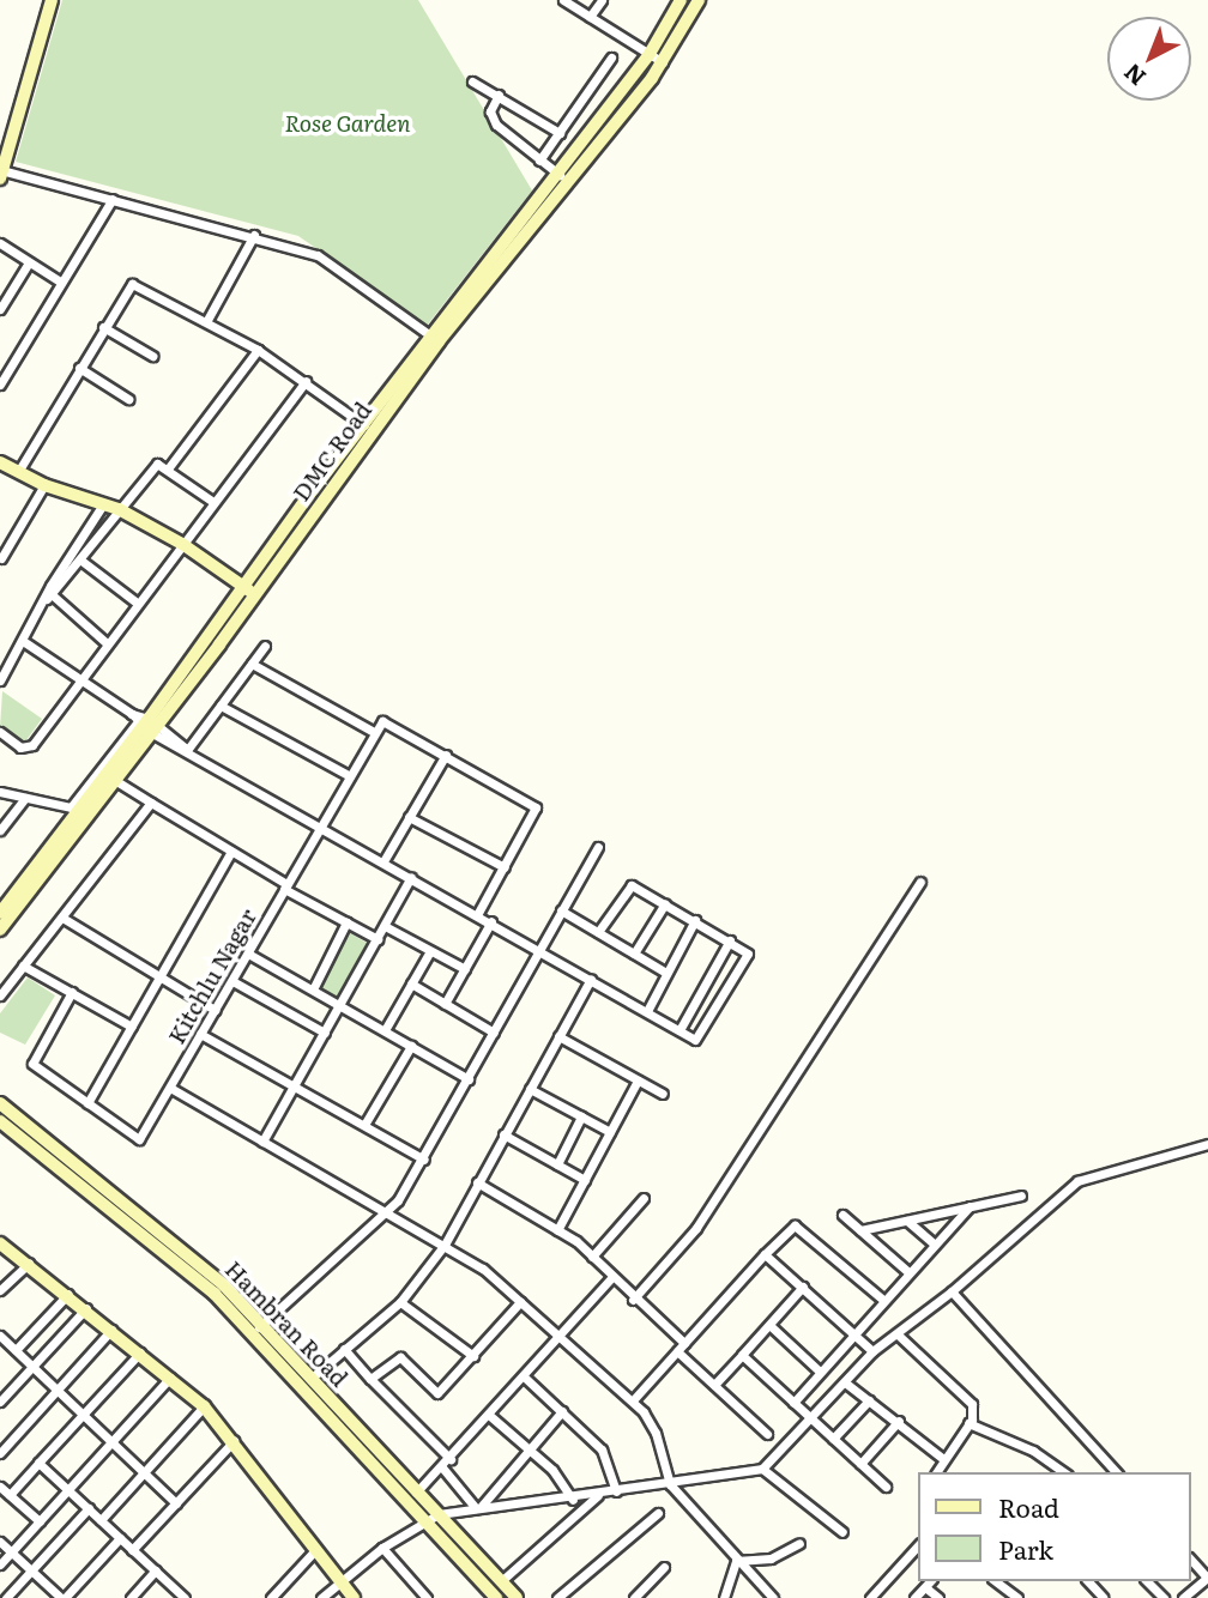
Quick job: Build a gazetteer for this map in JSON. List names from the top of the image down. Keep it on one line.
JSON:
{"streets":{"street":["DMC Road","Kitchlu Nagar","Hambran Road"]},"parks":["Rose Garden"],"legend":["Road","Park"],"north":"bottom left"}
